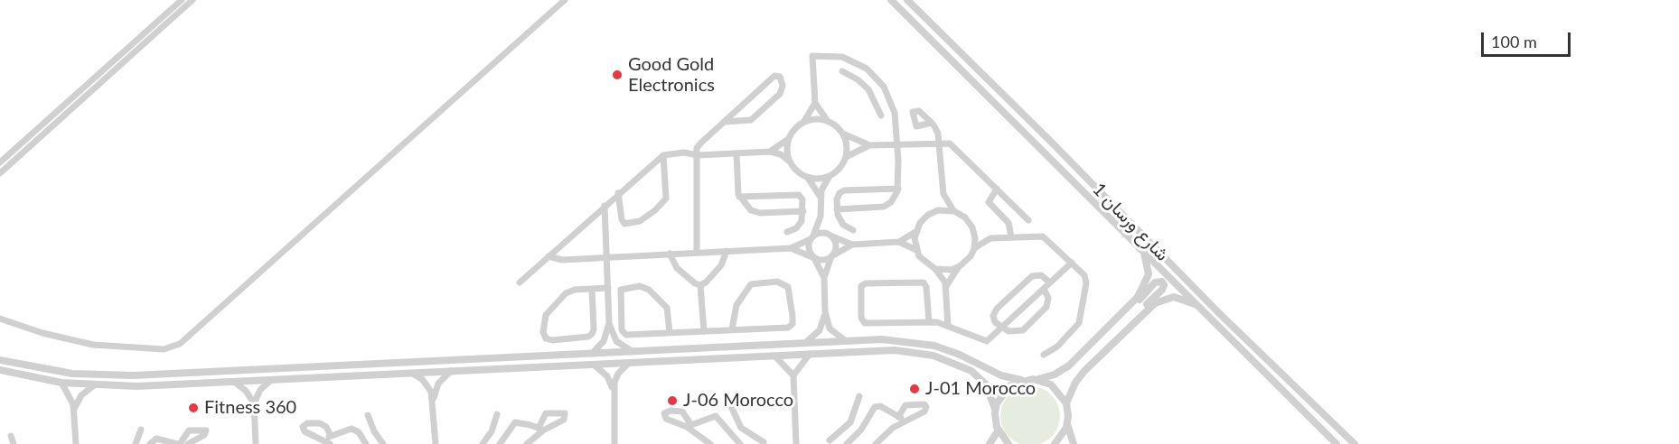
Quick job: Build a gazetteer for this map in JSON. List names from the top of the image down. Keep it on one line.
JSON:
{"streets":{"street":["شارع ورسان 1"]},"places":["Good Gold Electronics","J-01 Morocco","J-06 Morocco","Fitness 360"],"scale_bar":"100 m"}
